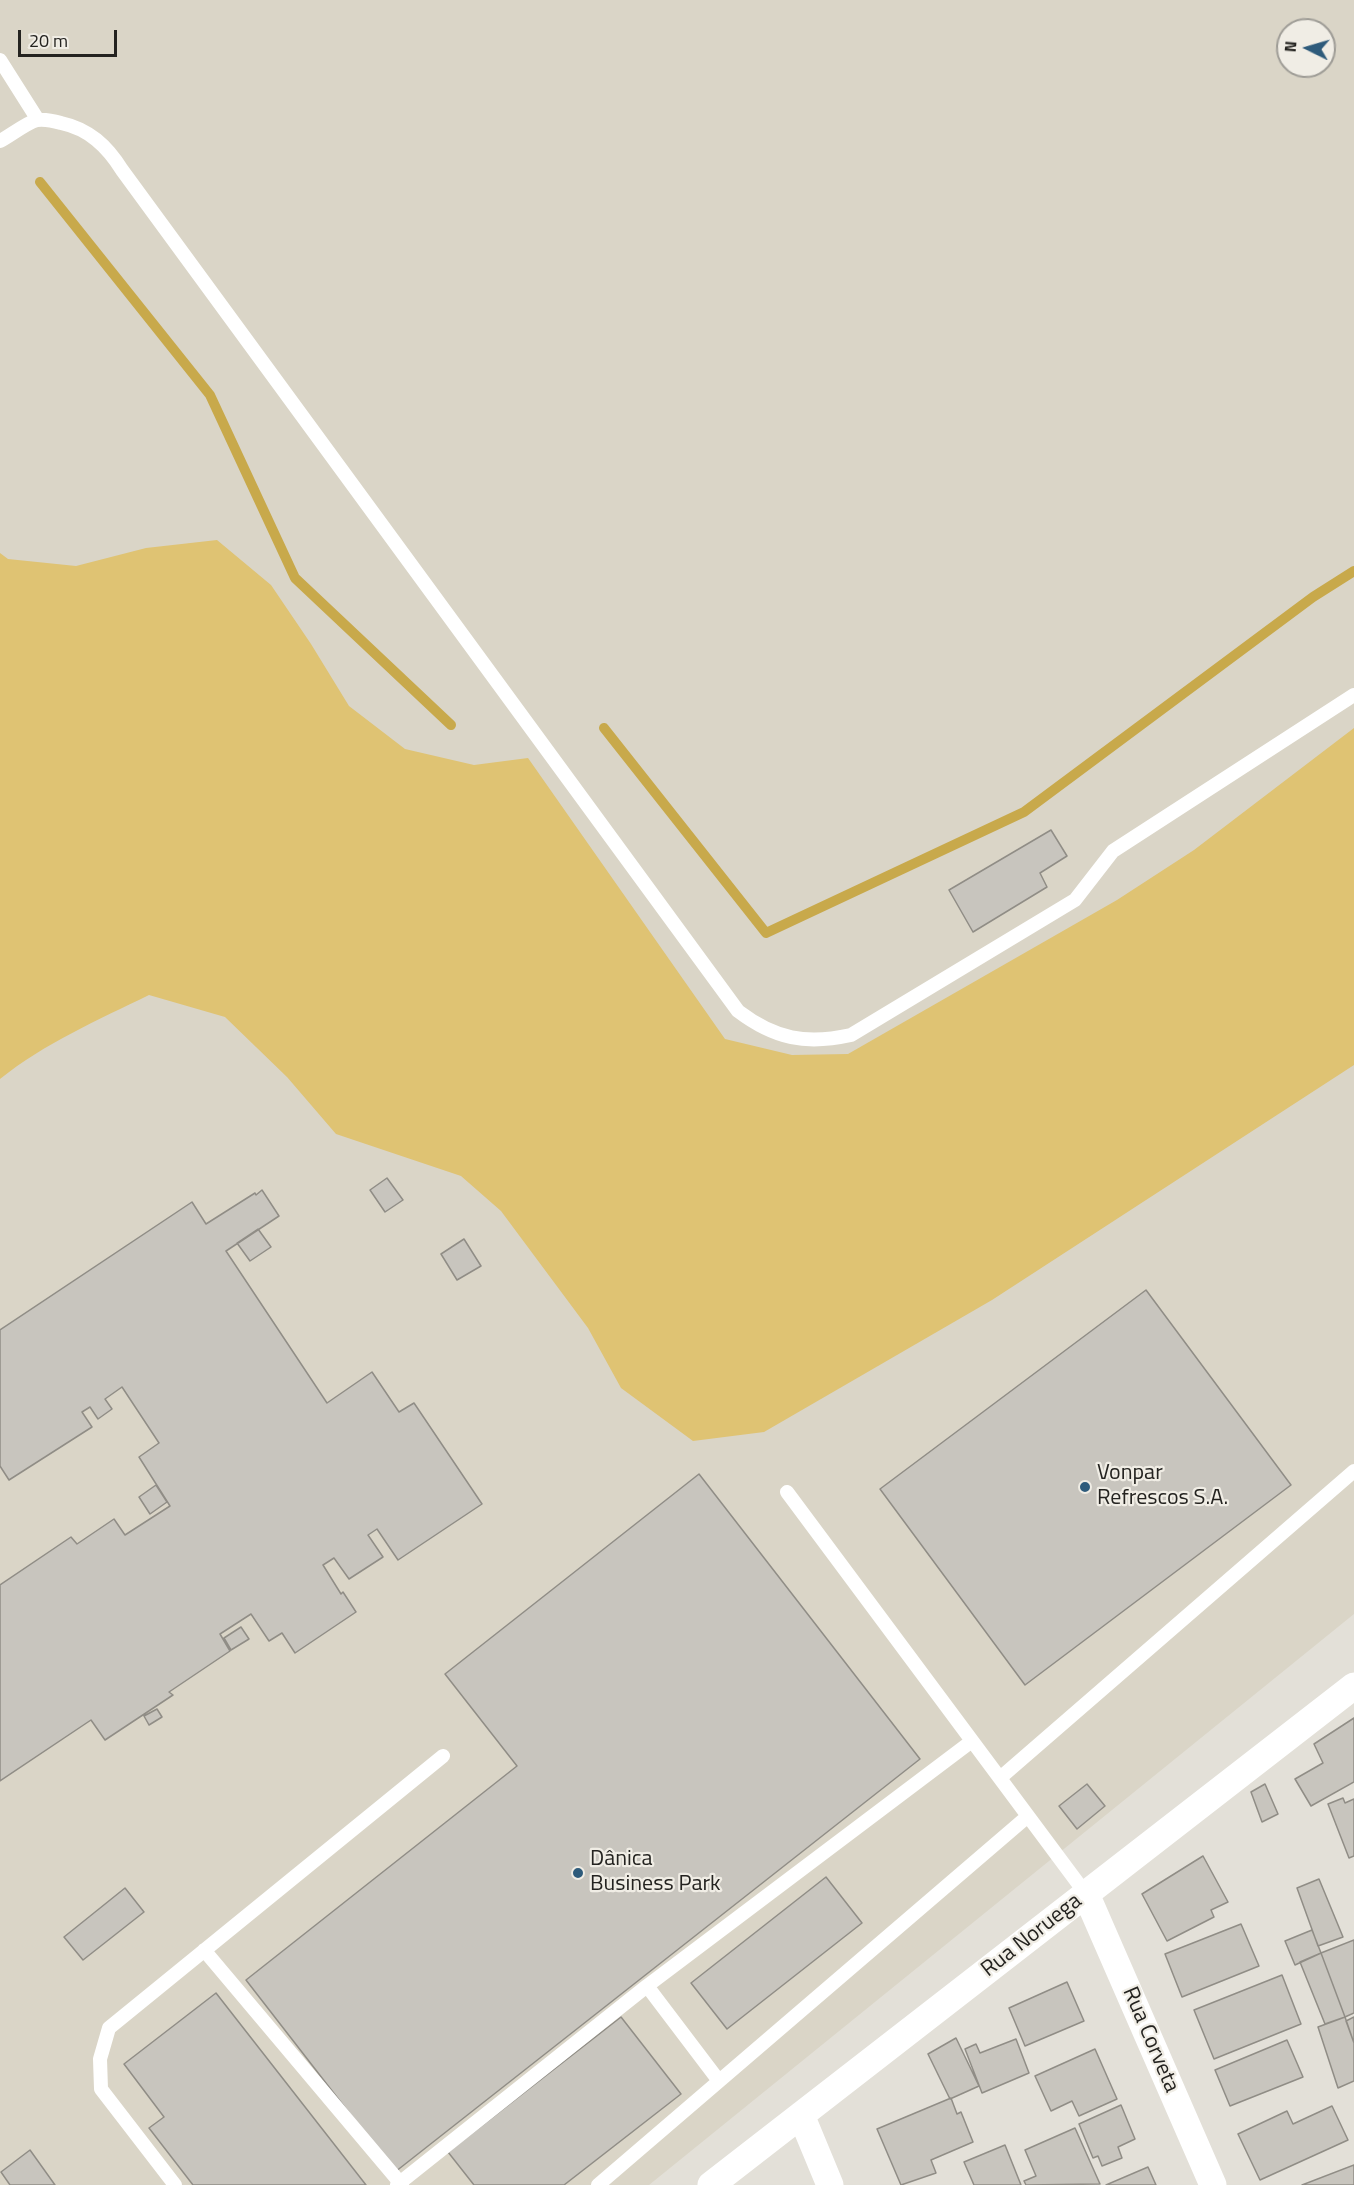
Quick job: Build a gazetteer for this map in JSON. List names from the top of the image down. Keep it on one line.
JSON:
{"streets":{"street":["Rua Noruega","Rua Corveta"]},"crossings":[["Rua Noruega","Rua Corveta"]],"places":["Vonpar Refrescos S.A.","Dânica Business Park"],"scale_bar":"20 m","north":"left"}
